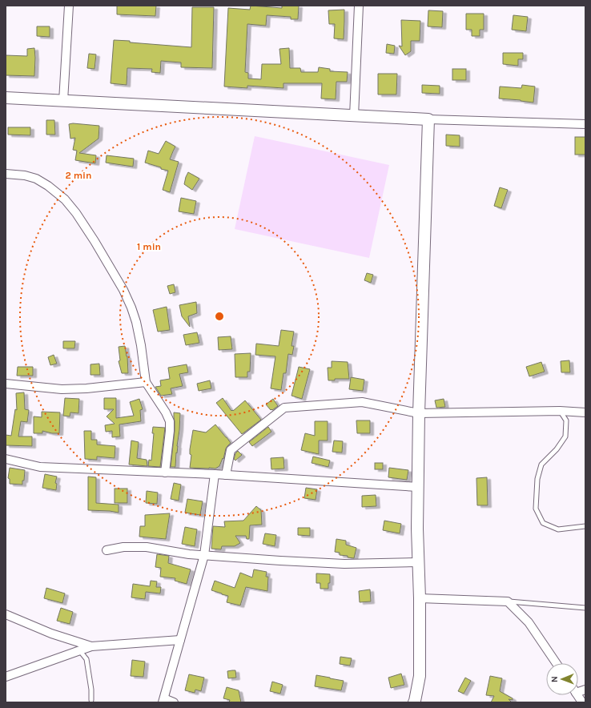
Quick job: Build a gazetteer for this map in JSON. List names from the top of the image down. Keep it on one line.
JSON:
{"north":"left","rings":["2 min","1 min"]}
